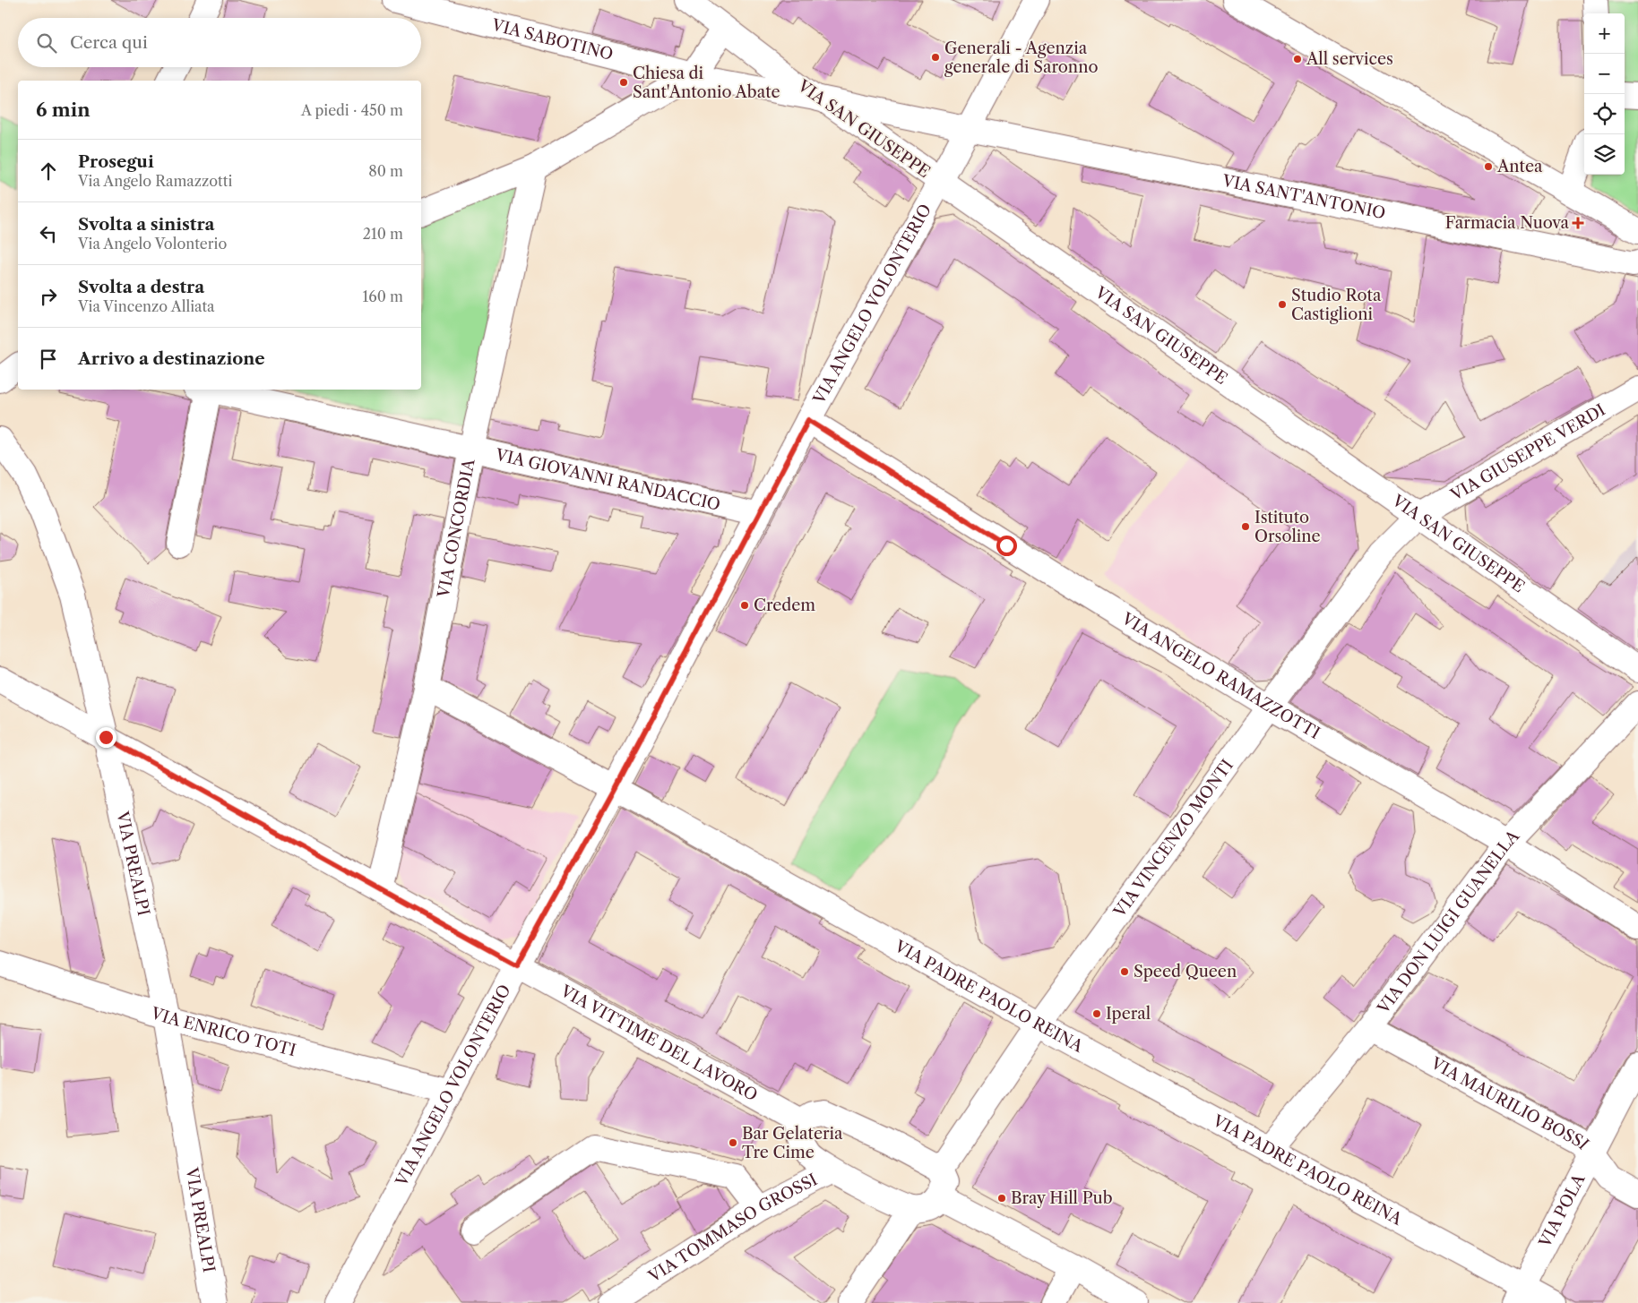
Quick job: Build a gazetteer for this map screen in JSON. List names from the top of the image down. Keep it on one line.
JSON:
{"streets":{"street":["VIA SABOTINO","VIA SAN GIUSEPPE","VIA SANT'ANTONIO","VIA ANGELO VOLONTERIO","VIA GIUSEPPE VERDI","VIA GIOVANNI RANDACCIO","VIA CONCORDIA","VIA ANGELO RAMAZZOTTI","VIA VINCENZO MONTI","VIA PREALPI","VIA DON LUIGI GUANELLA","VIA PADRE PAOLO REINA","VIA ENRICO TOTI","VIA VITTIME DEL LAVORO","VIA MAURILIO BOSSI","VIA POLA","VIA TOMMASO GROSSI"]},"crossings":[["VIA SABOTINO","VIA SAN GIUSEPPE"],["VIA SABOTINO","VIA SANT'ANTONIO"],["VIA SAN GIUSEPPE","VIA SANT'ANTONIO"],["VIA SAN GIUSEPPE","VIA ANGELO VOLONTERIO"],["VIA SAN GIUSEPPE","VIA GIUSEPPE VERDI"],["VIA SAN GIUSEPPE","VIA VINCENZO MONTI"],["VIA SANT'ANTONIO","VIA ANGELO VOLONTERIO"],["VIA ANGELO VOLONTERIO","VIA GIOVANNI RANDACCIO"],["VIA ANGELO VOLONTERIO","VIA ANGELO RAMAZZOTTI"],["VIA ANGELO VOLONTERIO","VIA PADRE PAOLO REINA"],["VIA ANGELO VOLONTERIO","VIA ENRICO TOTI"],["VIA ANGELO VOLONTERIO","VIA VITTIME DEL LAVORO"],["VIA GIUSEPPE VERDI","VIA VINCENZO MONTI"],["VIA GIOVANNI RANDACCIO","VIA CONCORDIA"],["VIA CONCORDIA","VIA PADRE PAOLO REINA"],["VIA CONCORDIA","VIA VITTIME DEL LAVORO"],["VIA ANGELO RAMAZZOTTI","VIA VINCENZO MONTI"],["VIA ANGELO RAMAZZOTTI","VIA DON LUIGI GUANELLA"],["VIA VINCENZO MONTI","VIA PADRE PAOLO REINA"],["VIA PREALPI","VIA ENRICO TOTI"],["VIA PREALPI","VIA VITTIME DEL LAVORO"],["VIA DON LUIGI GUANELLA","VIA PADRE PAOLO REINA"],["VIA DON LUIGI GUANELLA","VIA MAURILIO BOSSI"],["VIA PADRE PAOLO REINA","VIA POLA"],["VIA MAURILIO BOSSI","VIA POLA"]],"places":{"other":["Generali - Agenzia generale di Saronno","All services","Chiesa di Sant'Antonio Abate","Antea","Studio Rota Castiglioni","Istituto Orsoline","Credem","Speed Queen","Iperal","Bar Gelateria Tre Cime","Bray Hill Pub"],"health":["Farmacia Nuova"]},"page":{"map_buttons":["+","−"],"search":"Cerca qui","heading":["6 min","A piedi · 450 m"],"list":[["Prosegui","Via Angelo Ramazzotti","80 m"],["Svolta a sinistra","Via Angelo Volonterio","210 m"],["Svolta a destra","Via Vincenzo Alliata","160 m"],"Arrivo a destinazione"]}}
